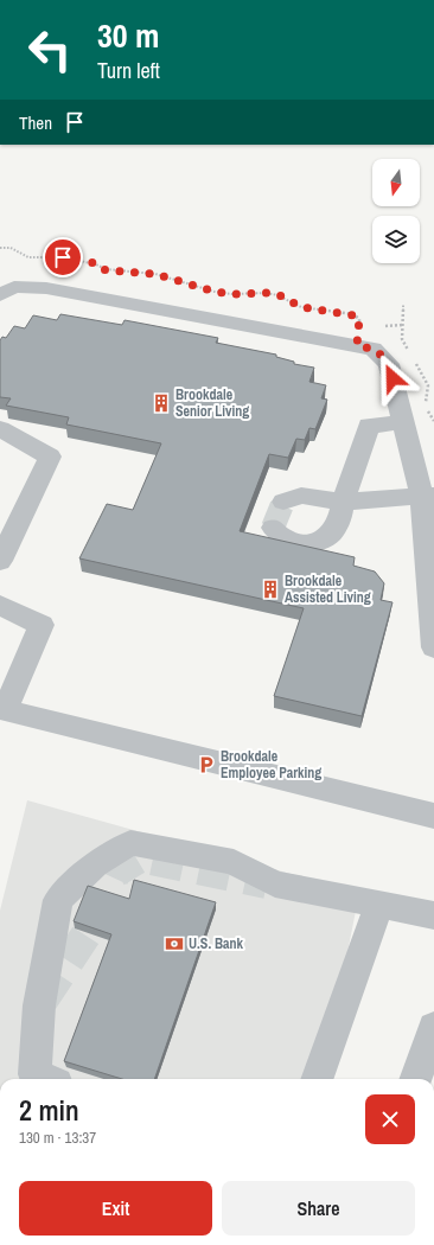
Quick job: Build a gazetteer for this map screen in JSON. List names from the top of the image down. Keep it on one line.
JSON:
{"places":{"building":["Brookdale Senior Living","Brookdale Assisted Living"],"parking":["Brookdale Employee Parking"],"bank":["U.S. Bank"]},"north":"bottom","page":{"turn":["30 m","Turn left"],"then":"Then","heading":["2 min","130 m · 13:37"],"buttons":["Exit","Share"]}}
